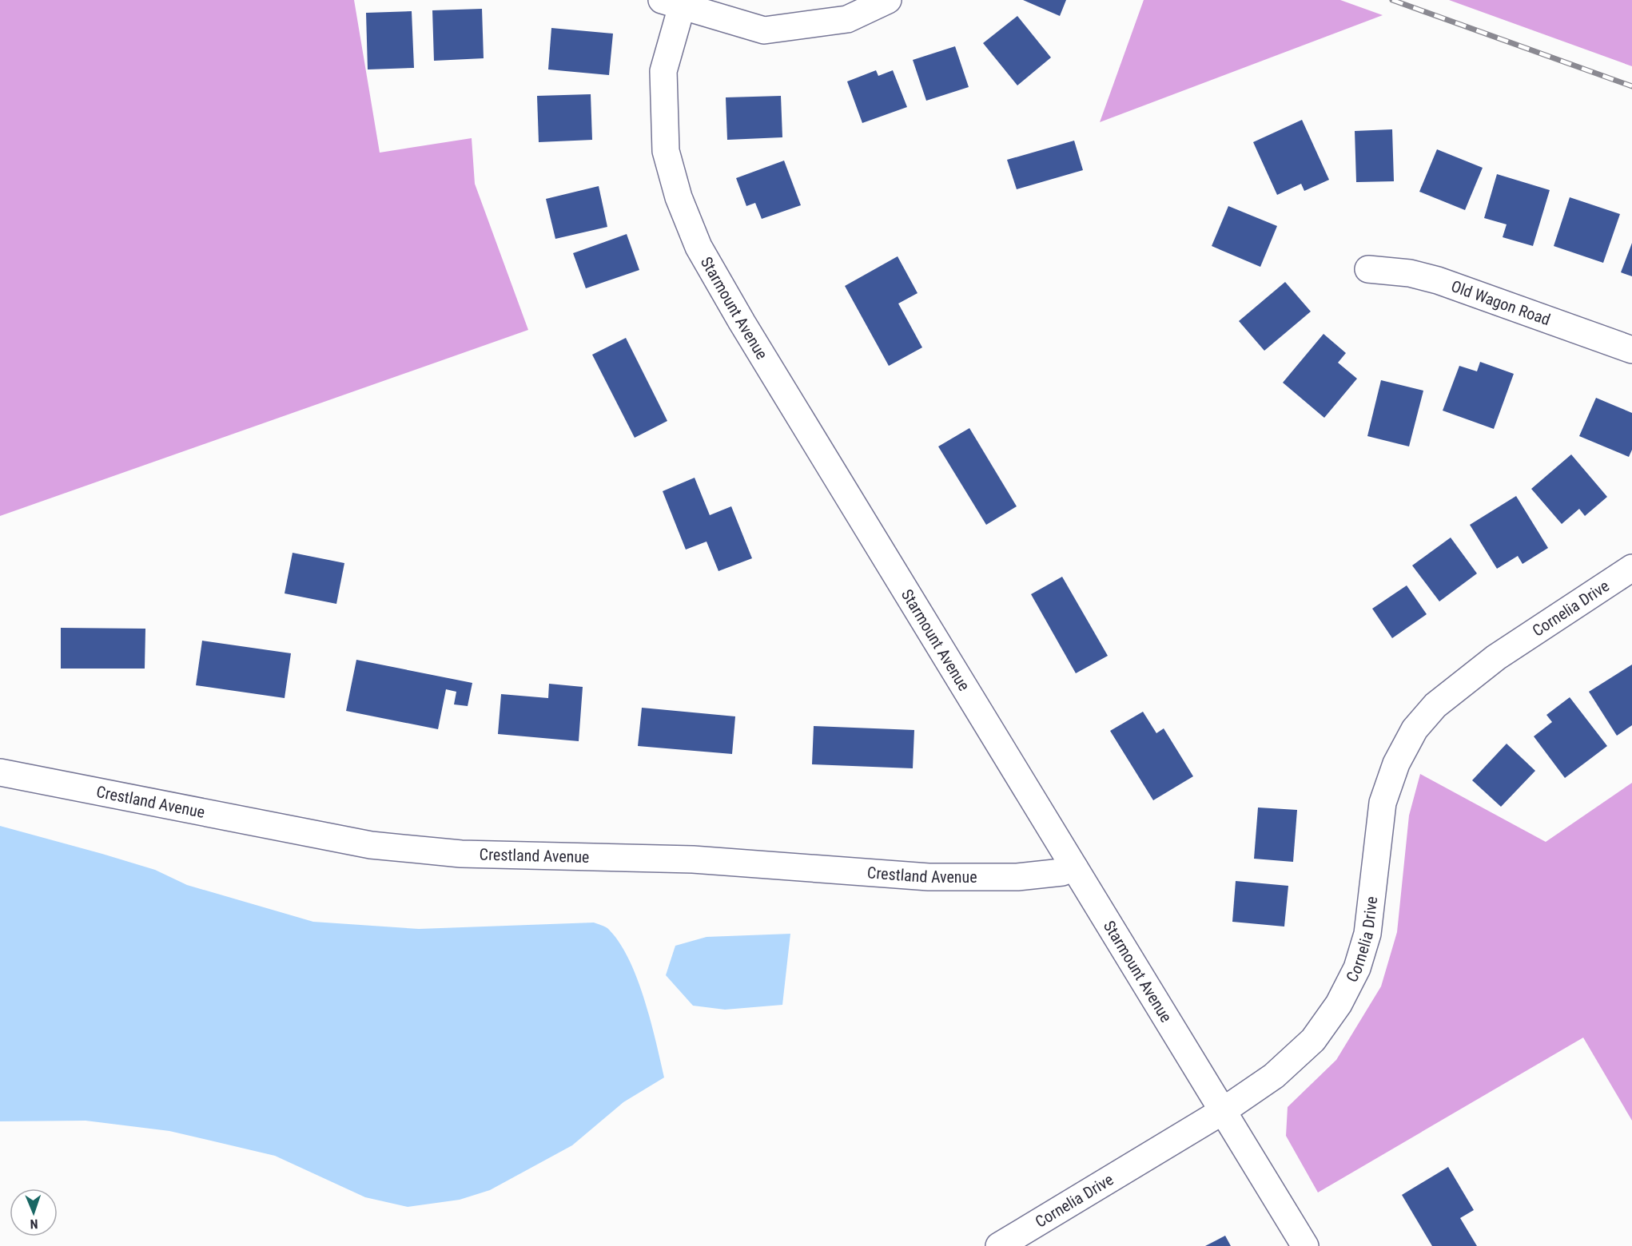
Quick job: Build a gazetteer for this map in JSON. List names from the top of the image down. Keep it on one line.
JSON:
{"streets":{"street":["Old Wagon Road","Starmount Avenue","Cornelia Drive","Crestland Avenue"]},"crossings":[["Starmount Avenue","Cornelia Drive"],["Starmount Avenue","Crestland Avenue"]],"north":"bottom"}
